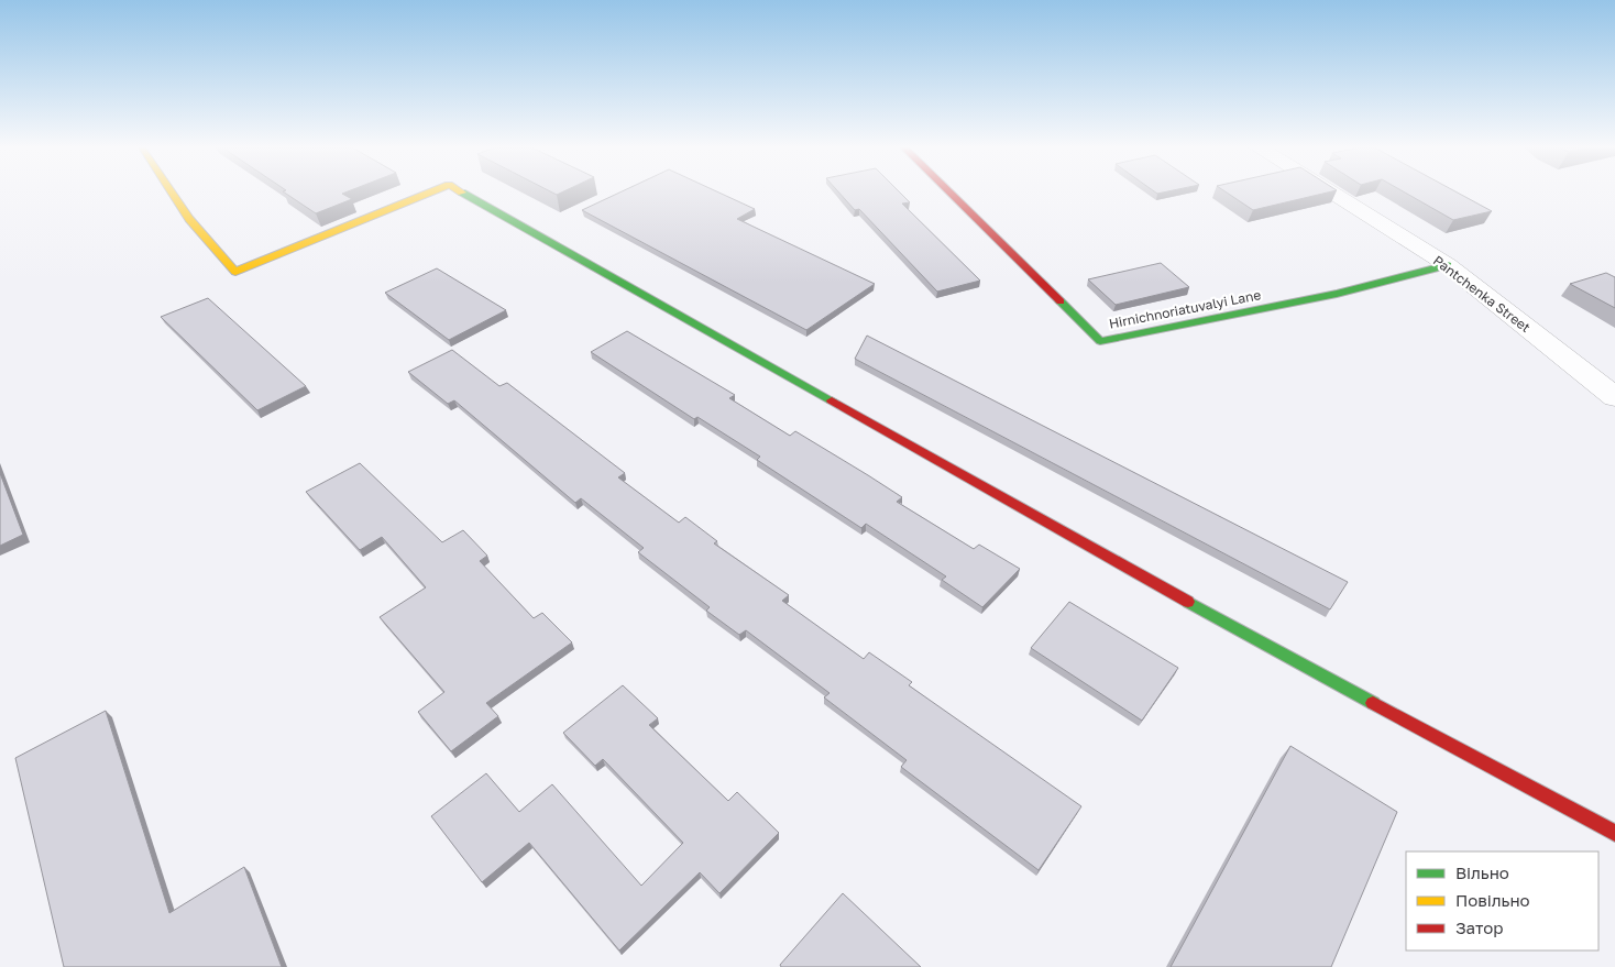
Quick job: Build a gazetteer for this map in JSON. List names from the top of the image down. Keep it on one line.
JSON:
{"streets":{"street":["Pantchenka Street","Hirnichnoriatuvalyi Lane"]},"crossings":[["Pantchenka Street","Hirnichnoriatuvalyi Lane"]],"legend":["Вільно","Повільно","Затор"]}
